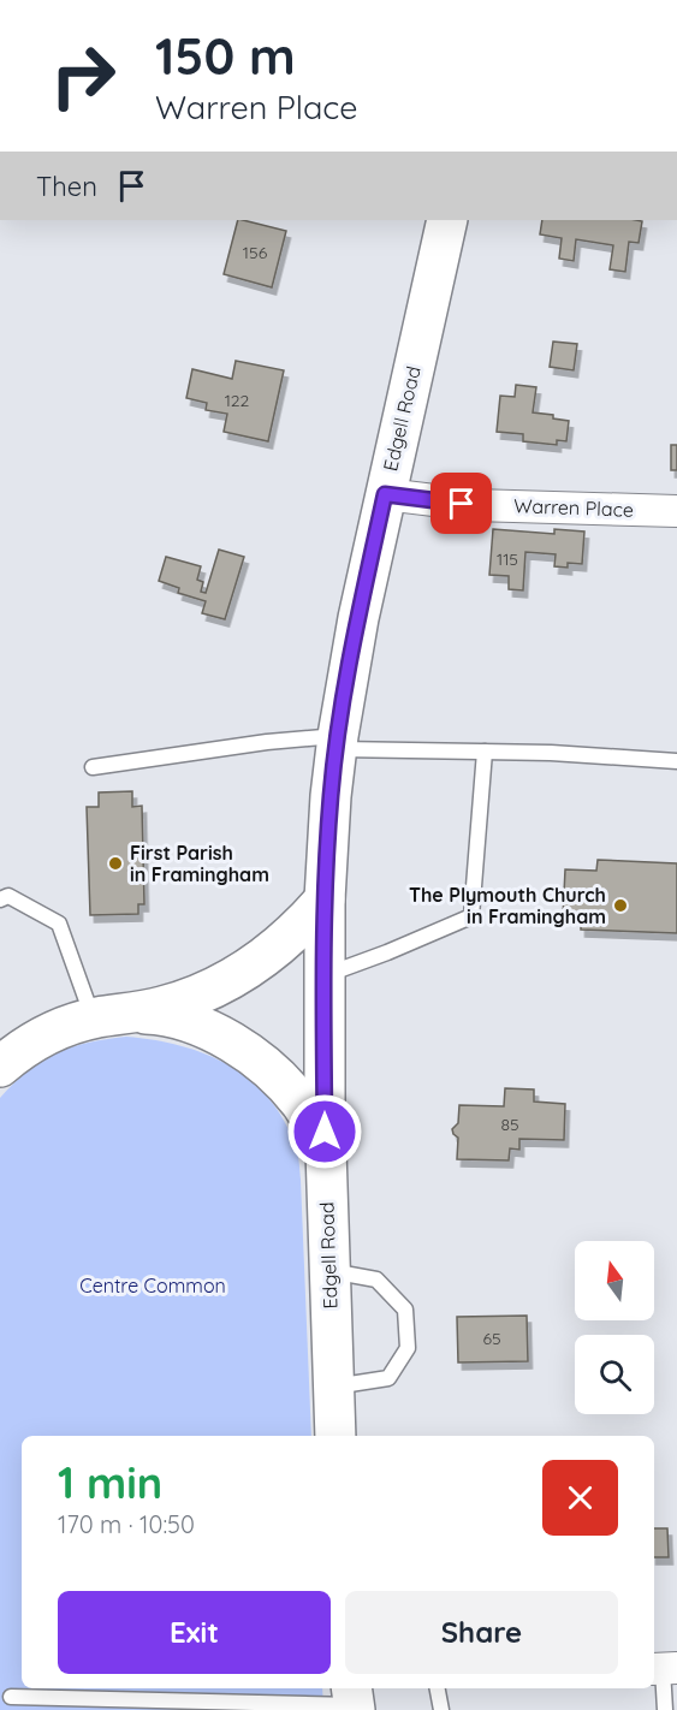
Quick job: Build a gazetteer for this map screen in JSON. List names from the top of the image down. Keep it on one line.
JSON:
{"streets":{"main road":["Edgell Road"],"street":["Warren Place"]},"crossings":[["Edgell Road","Warren Place"]],"parks":["Centre Common"],"places":["First Parish in Framingham","The Plymouth Church in Framingham"],"house_numbers":["156","122","115","85","65"],"north":"top","page":{"turn":["150 m","Warren Place"],"then":"Then","heading":["1 min","170 m · 10:50"],"buttons":["Exit","Share"]}}
